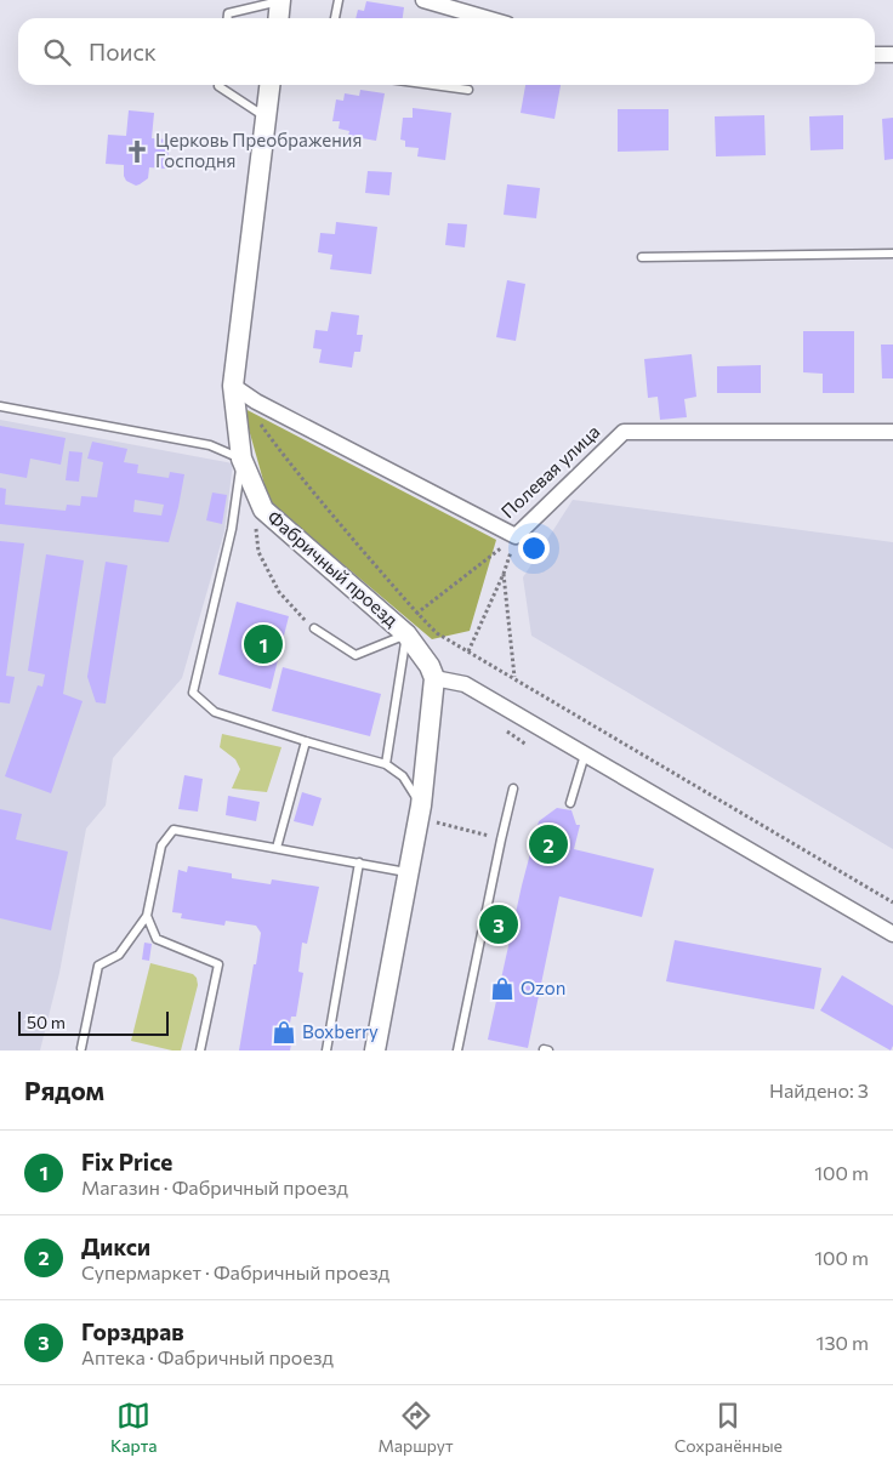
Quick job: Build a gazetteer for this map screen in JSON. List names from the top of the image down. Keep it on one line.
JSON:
{"streets":{"street":["Полевая улица","Фабричный проезд"]},"crossings":[["Полевая улица","Фабричный проезд"]],"places":{"church":["Церковь Преображения Господня"],"shop":["Ozon","Boxberry"]},"scale_bar":"50 m","page":{"search":"Поиск","pins":["1","2","3"],"scale":"50 m","heading":["Рядом","Найдено: 3"],"list":[{"mark":"1","name":"Fix Price","note":"Магазин · Фабричный проезд","value":"100 m"},{"mark":"2","name":"Дикси","note":"Супермаркет · Фабричный проезд","value":"100 m"},{"mark":"3","name":"Горздрав","note":"Аптека · Фабричный проезд","value":"130 m"}],"nav":["Карта","Маршрут","Сохранённые"]}}
